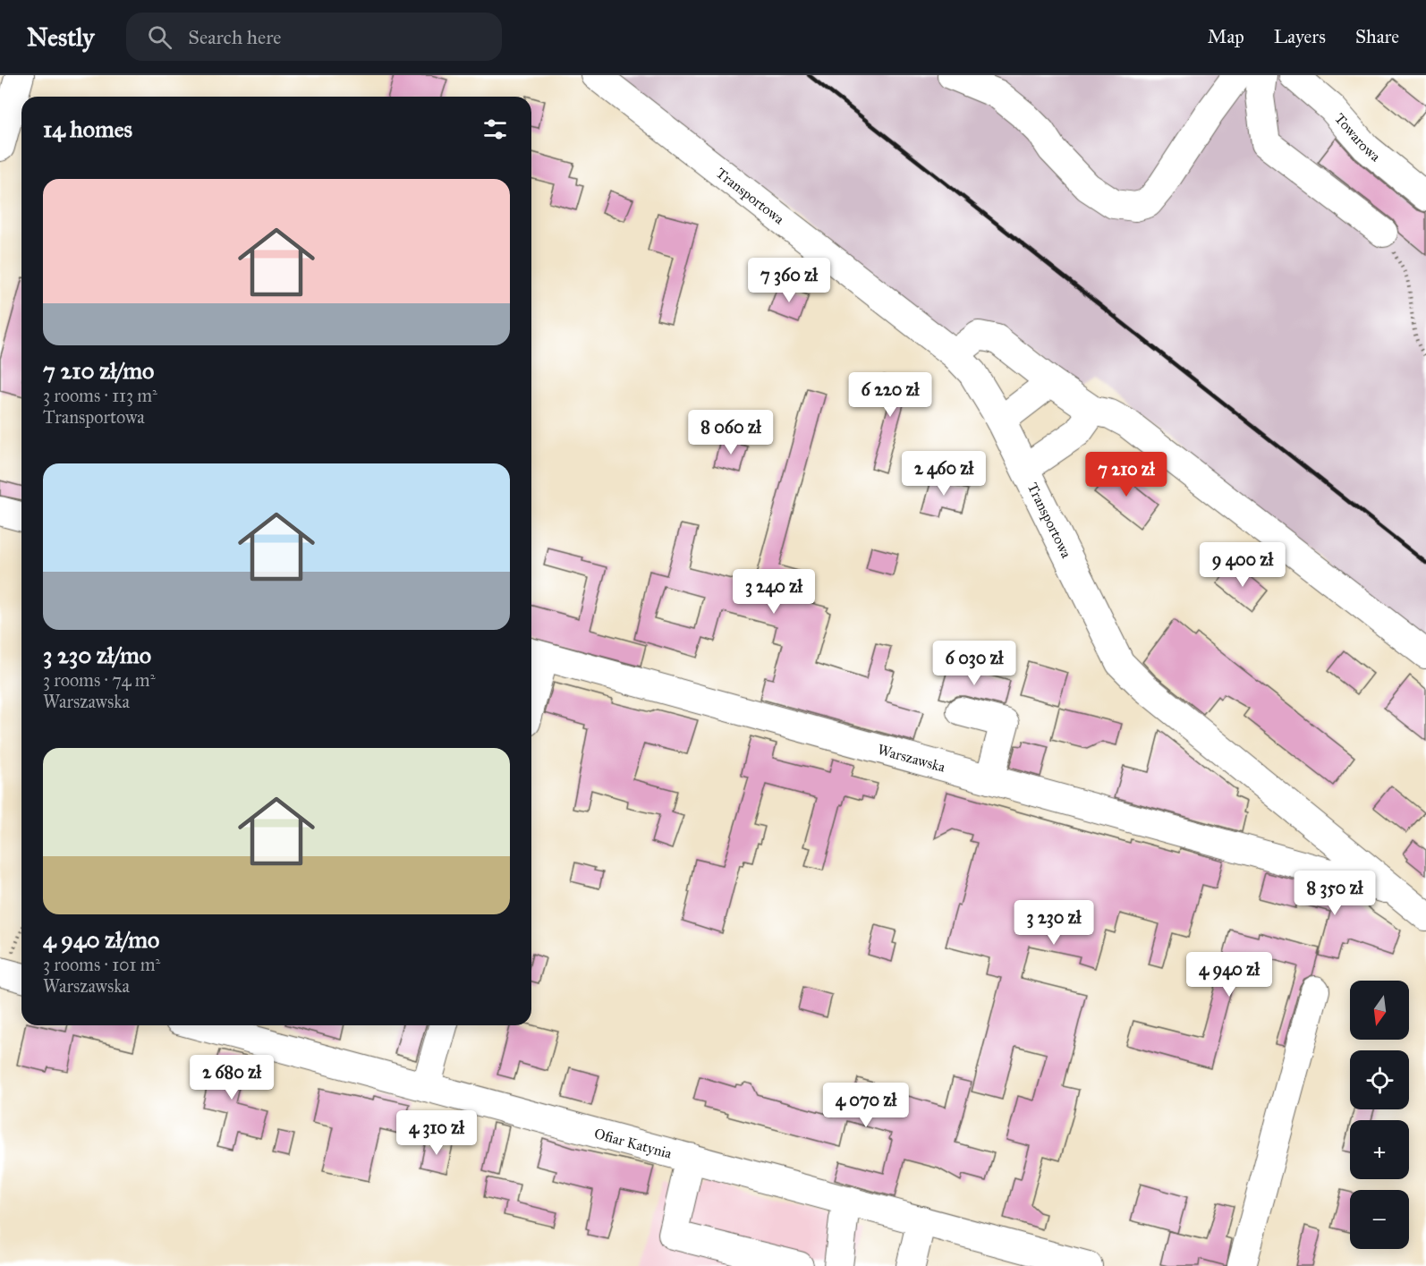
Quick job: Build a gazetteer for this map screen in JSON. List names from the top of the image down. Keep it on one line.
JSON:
{"streets":{"street":["Towarowa","Transportowa","Warszawska","Ofiar Katynia"]},"crossings":[["Transportowa","Warszawska"]],"north":"bottom","page":{"header":"Nestly","search":"Search here","nav":["Map","Layers","Share"],"heading":"14 homes","list":[{"name":"7 210 zł/mo","note":"3 rooms · 113 m² · Transportowa"},{"name":"3 230 zł/mo","note":"3 rooms · 74 m² · Warszawska"},{"name":"4 940 zł/mo","note":"3 rooms · 101 m² · Warszawska"}],"price":["7 360 zł","6 220 zł","8 060 zł","2 460 zł","7 210 zł","9 400 zł","3 240 zł","6 030 zł","8 350 zł","3 230 zł","4 940 zł","2 680 zł","4 070 zł","4 310 zł"],"map_buttons":["+","−"]}}
